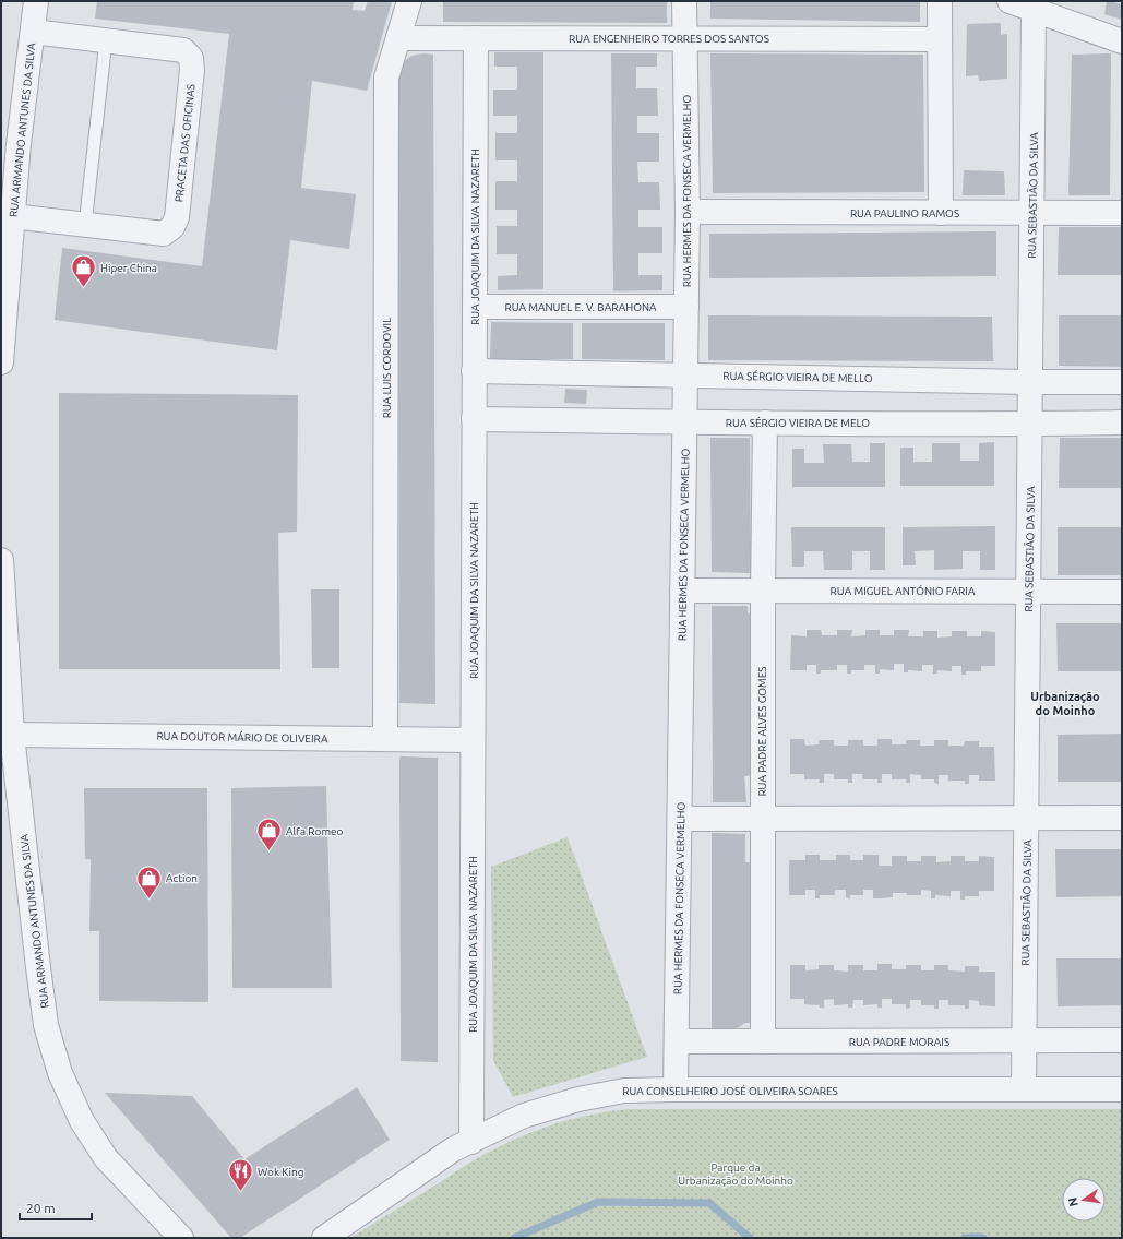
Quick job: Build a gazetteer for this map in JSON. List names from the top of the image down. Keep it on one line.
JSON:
{"streets":{"street":["RUA ENGENHEIRO TORRES DOS SANTOS","RUA ARMANDO ANTUNES DA SILVA","PRACETA DAS OFICINAS","RUA HERMES DA FONSECA VERMELHO","RUA SEBASTIÃO DA SILVA","RUA PAULINO RAMOS","RUA JOAQUIM DA SILVA NAZARETH","RUA MANUEL E. V. BARAHONA","RUA LUIS CORDOVIL","RUA SÉRGIO VIEIRA DE MELLO","RUA SÉRGIO VIEIRA DE MELO","RUA MIGUEL ANTÓNIO FARIA","RUA PADRE ALVES GOMES","RUA DOUTOR MÁRIO DE OLIVEIRA","RUA PADRE MORAIS","RUA CONSELHEIRO JOSÉ OLIVEIRA SOARES"]},"crossings":[["RUA ENGENHEIRO TORRES DOS SANTOS","RUA HERMES DA FONSECA VERMELHO"],["RUA ENGENHEIRO TORRES DOS SANTOS","RUA JOAQUIM DA SILVA NAZARETH"],["RUA ENGENHEIRO TORRES DOS SANTOS","RUA LUIS CORDOVIL"],["RUA ARMANDO ANTUNES DA SILVA","PRACETA DAS OFICINAS"],["RUA ARMANDO ANTUNES DA SILVA","RUA DOUTOR MÁRIO DE OLIVEIRA"],["RUA HERMES DA FONSECA VERMELHO","RUA PAULINO RAMOS"],["RUA HERMES DA FONSECA VERMELHO","RUA MANUEL E. V. BARAHONA"],["RUA HERMES DA FONSECA VERMELHO","RUA SÉRGIO VIEIRA DE MELLO"],["RUA HERMES DA FONSECA VERMELHO","RUA SÉRGIO VIEIRA DE MELO"],["RUA HERMES DA FONSECA VERMELHO","RUA MIGUEL ANTÓNIO FARIA"],["RUA HERMES DA FONSECA VERMELHO","RUA PADRE MORAIS"],["RUA HERMES DA FONSECA VERMELHO","RUA CONSELHEIRO JOSÉ OLIVEIRA SOARES"],["RUA SEBASTIÃO DA SILVA","RUA PAULINO RAMOS"],["RUA SEBASTIÃO DA SILVA","RUA SÉRGIO VIEIRA DE MELLO"],["RUA SEBASTIÃO DA SILVA","RUA SÉRGIO VIEIRA DE MELO"],["RUA SEBASTIÃO DA SILVA","RUA MIGUEL ANTÓNIO FARIA"],["RUA SEBASTIÃO DA SILVA","RUA PADRE MORAIS"],["RUA SEBASTIÃO DA SILVA","RUA CONSELHEIRO JOSÉ OLIVEIRA SOARES"],["RUA JOAQUIM DA SILVA NAZARETH","RUA MANUEL E. V. BARAHONA"],["RUA JOAQUIM DA SILVA NAZARETH","RUA SÉRGIO VIEIRA DE MELLO"],["RUA JOAQUIM DA SILVA NAZARETH","RUA SÉRGIO VIEIRA DE MELO"],["RUA JOAQUIM DA SILVA NAZARETH","RUA DOUTOR MÁRIO DE OLIVEIRA"],["RUA JOAQUIM DA SILVA NAZARETH","RUA CONSELHEIRO JOSÉ OLIVEIRA SOARES"],["RUA LUIS CORDOVIL","RUA DOUTOR MÁRIO DE OLIVEIRA"],["RUA SÉRGIO VIEIRA DE MELO","RUA PADRE ALVES GOMES"],["RUA MIGUEL ANTÓNIO FARIA","RUA PADRE ALVES GOMES"],["RUA PADRE ALVES GOMES","RUA PADRE MORAIS"]],"districts":["Urbanização do Moinho"],"parks":["Parque da Urbanização do Moinho"],"places":{"shop":["Hiper China","Alfa Romeo","Action"],"restaurant":["Wok King"]},"scale_bar":"20 m","north":"left"}
